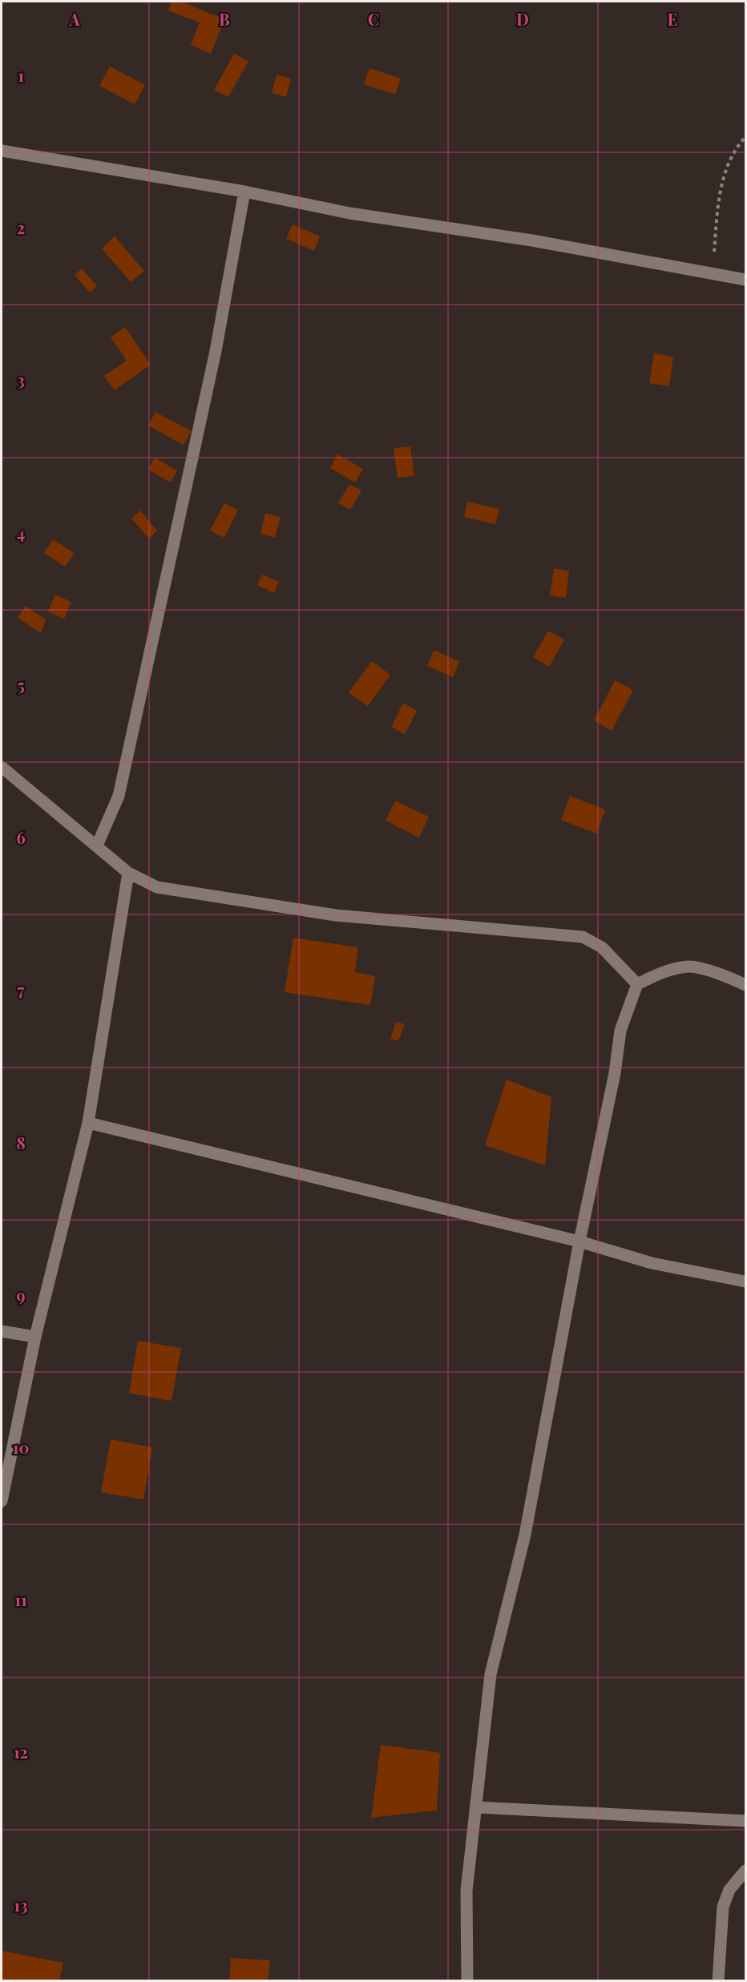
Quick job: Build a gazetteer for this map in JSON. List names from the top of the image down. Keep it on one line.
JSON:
{"grid":{"columns":["A","B","C","D","E"],"rows":["1","2","3","4","5","6","7","8","9","10","11","12","13"]}}
